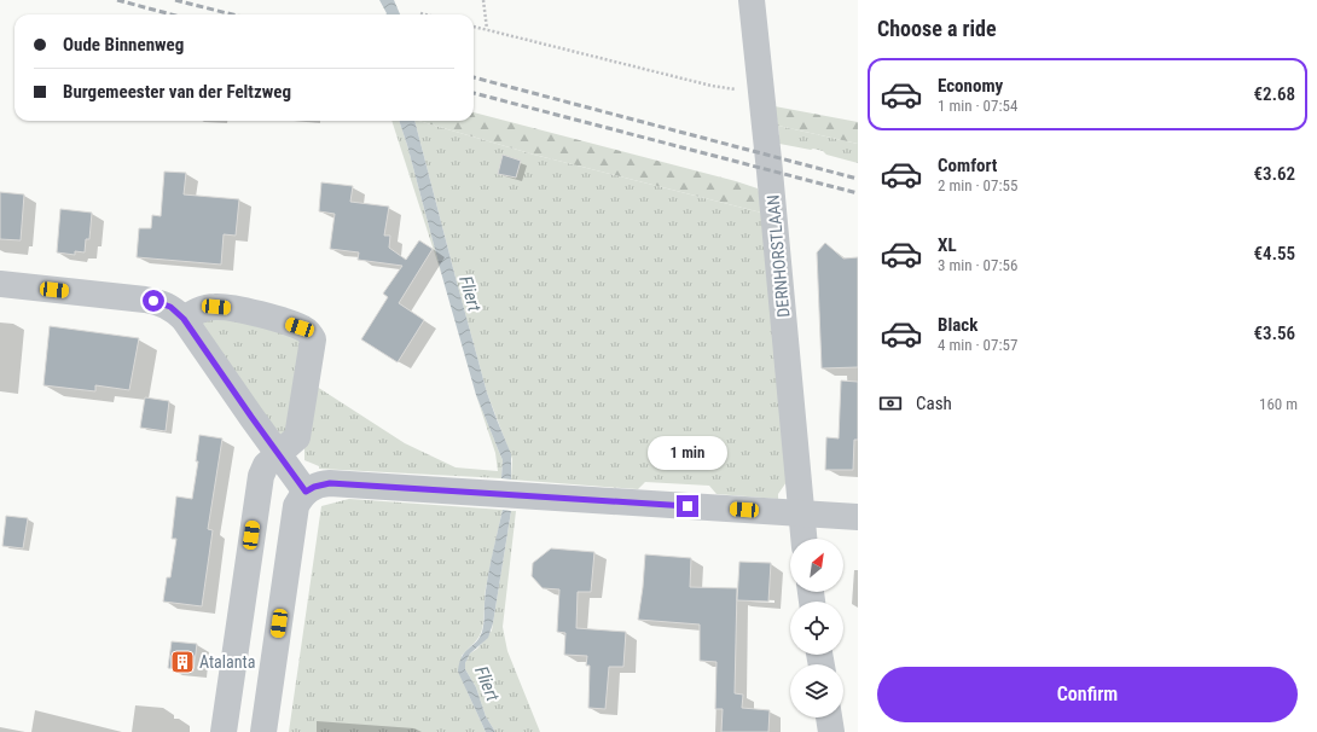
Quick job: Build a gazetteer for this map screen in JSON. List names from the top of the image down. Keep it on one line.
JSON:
{"streets":{"street":["DERNHORSTLAAN"]},"water":["Fliert"],"places":{"building":["Atalanta"]},"north":"top right","page":{"heading":"Choose a ride","banner":["Oude Binnenweg","Burgemeester van der Feltzweg"],"list":[{"name":"Economy","note":"1 min · 07:54","value":"€2.68"},{"name":"Comfort","note":"2 min · 07:55","value":"€3.62"},{"name":"XL","note":"3 min · 07:56","value":"€4.55"},{"name":"Black","note":"4 min · 07:57","value":"€3.56"}],"pay":["Cash","160 m"],"bubble":"1 min","buttons":"Confirm"}}
